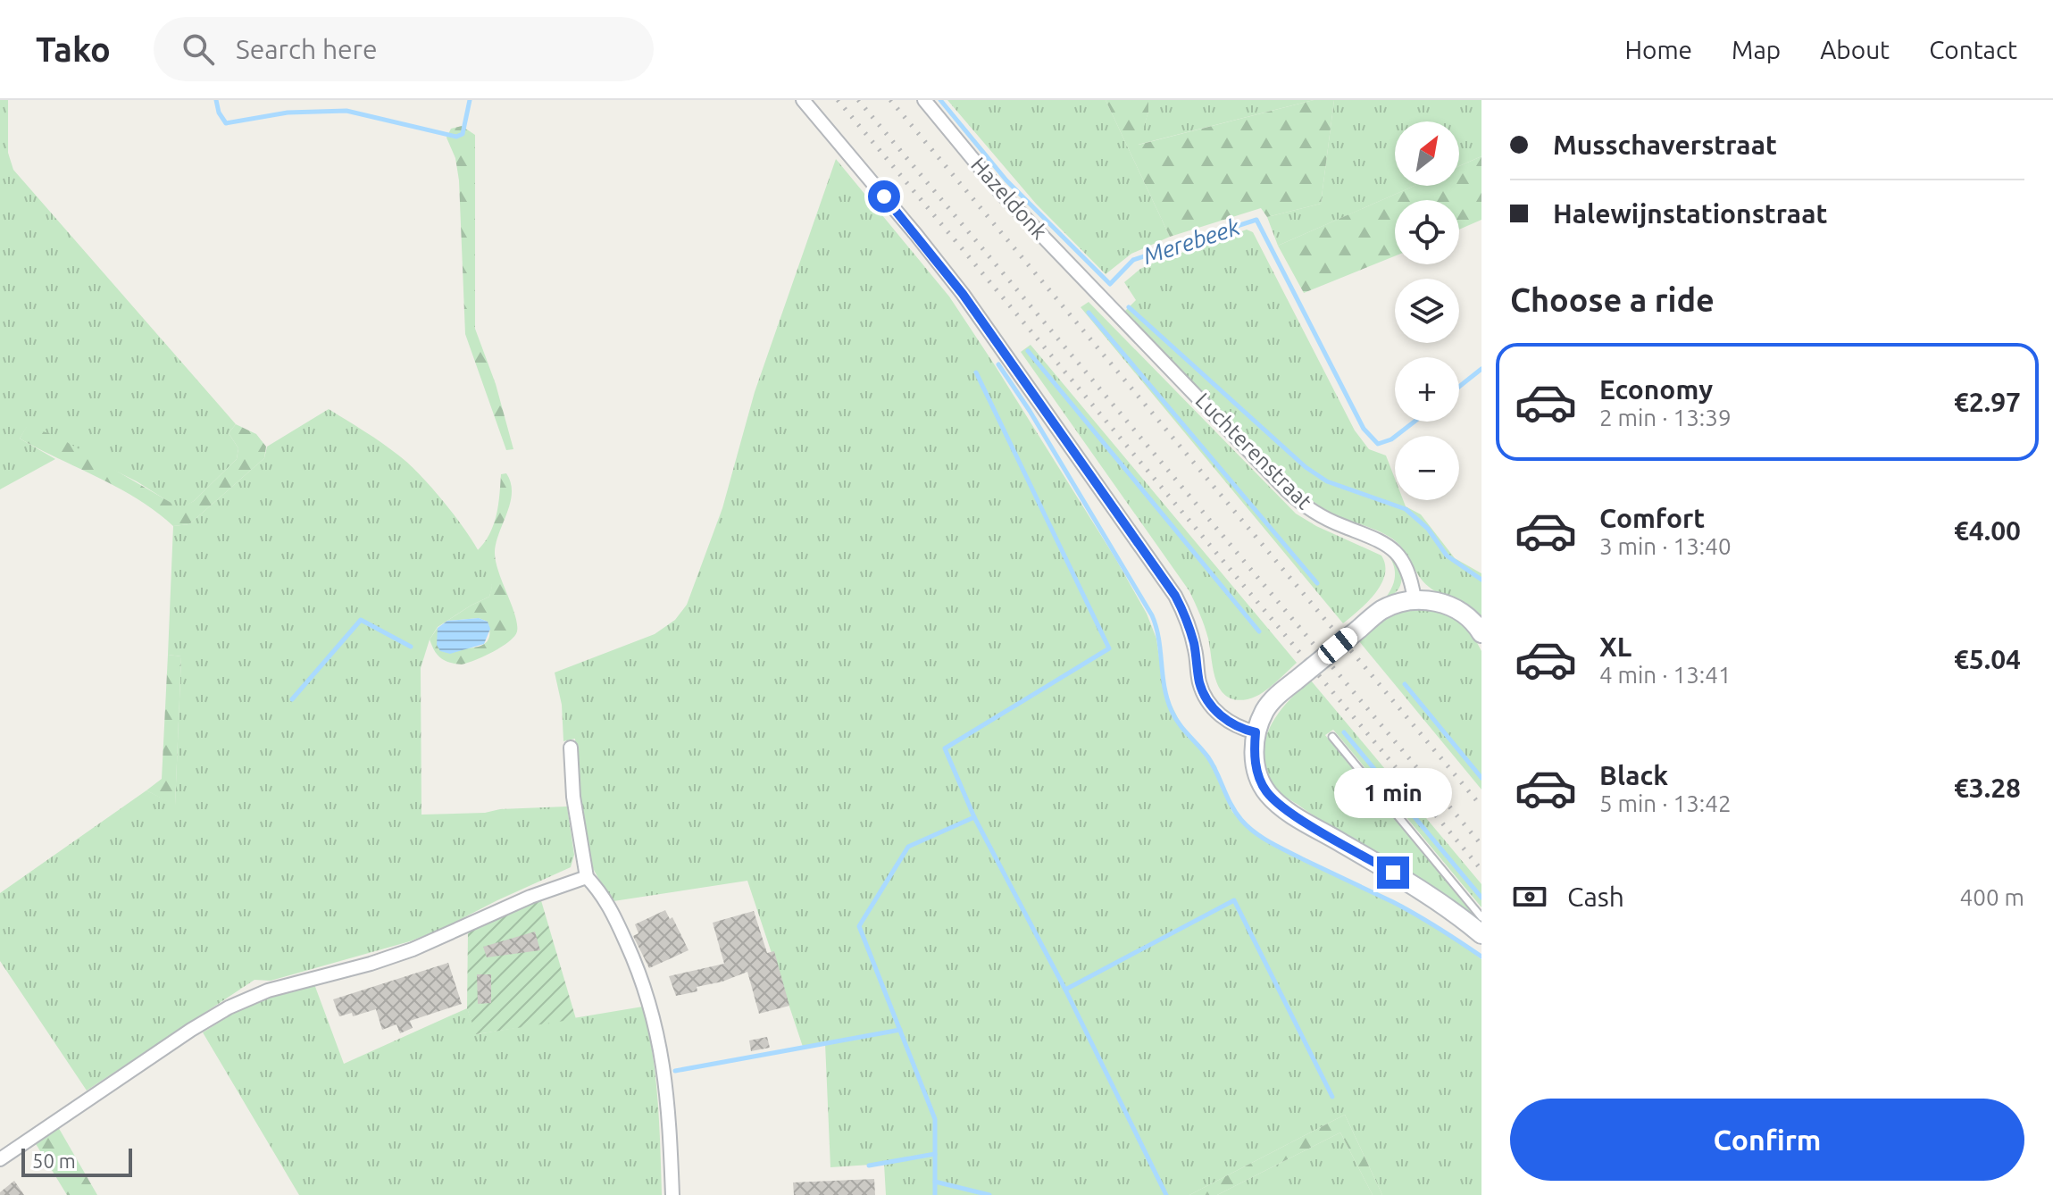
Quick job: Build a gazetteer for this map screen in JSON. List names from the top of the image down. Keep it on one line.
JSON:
{"streets":{"street":["Hazeldonk","Luchterenstraat"]},"crossings":[["Hazeldonk","Luchterenstraat"]],"water":["Merebeek"],"scale_bar":"50 m","north":"top right","page":{"header":"Tako","search":"Search here","nav":["Home","Map","About","Contact"],"banner":["Musschaverstraat","Halewijnstationstraat"],"map_buttons":["+","−"],"heading":"Choose a ride","list":[{"name":"Economy","note":"2 min · 13:39","value":"€2.97"},{"name":"Comfort","note":"3 min · 13:40","value":"€4.00"},{"name":"XL","note":"4 min · 13:41","value":"€5.04"},{"name":"Black","note":"5 min · 13:42","value":"€3.28"}],"bubble":"1 min","pay":["Cash","400 m"],"buttons":"Confirm","scale":"50 m"}}
